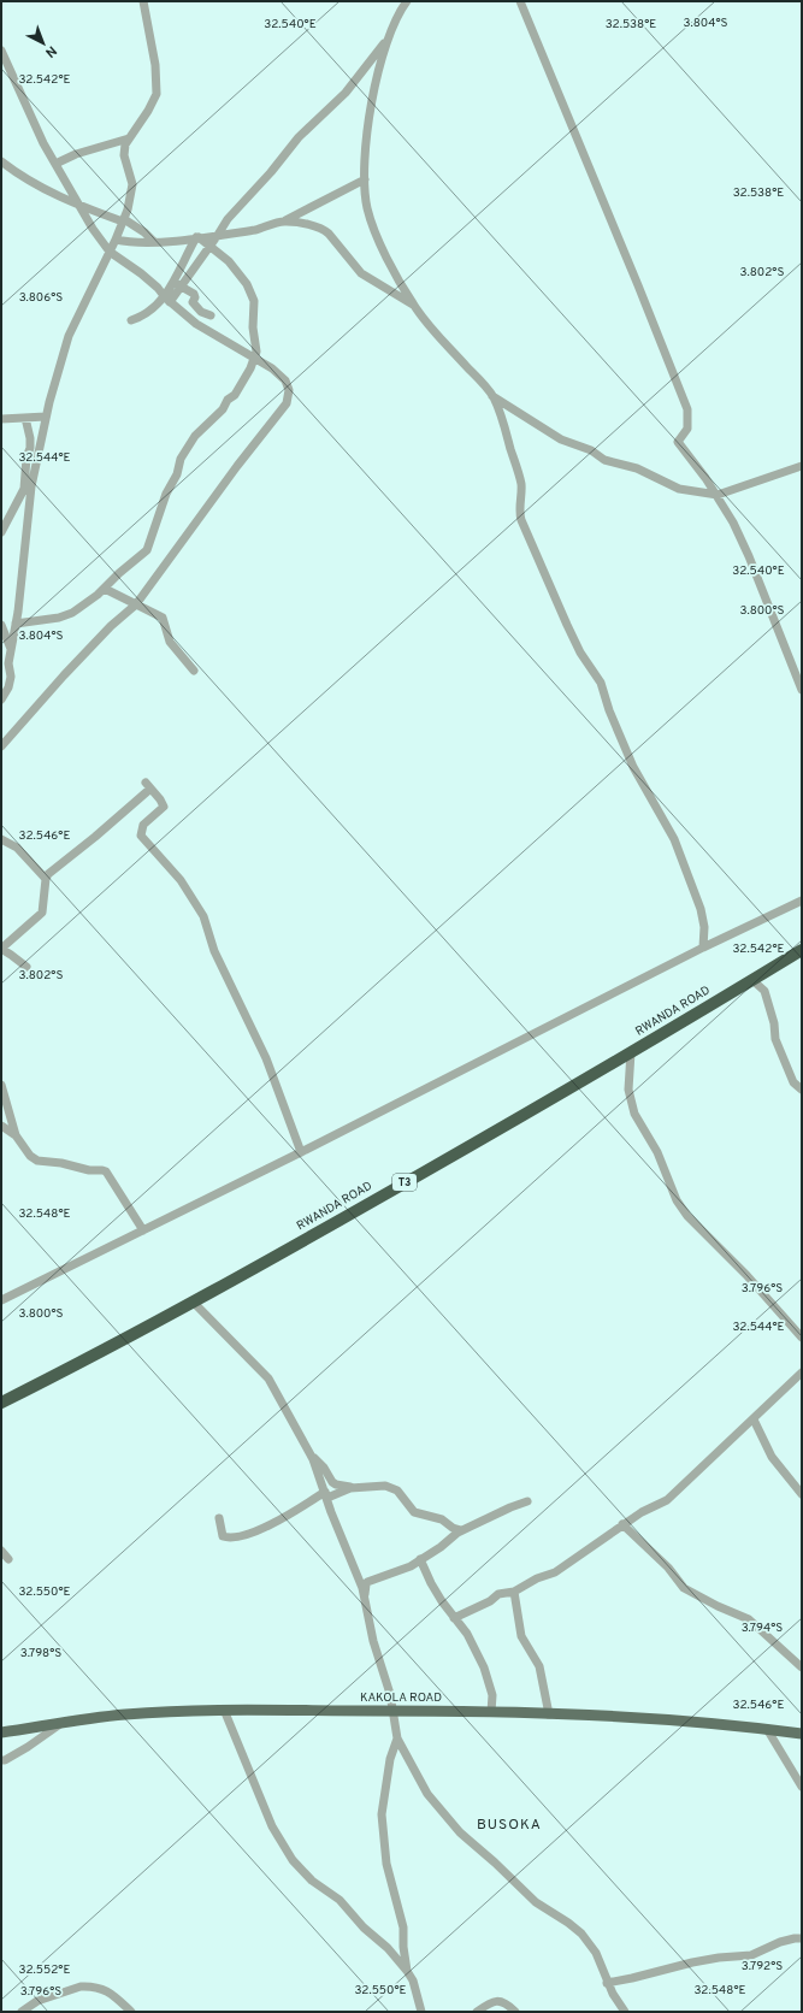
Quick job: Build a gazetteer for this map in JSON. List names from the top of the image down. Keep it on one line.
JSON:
{"streets":{"highway":["RWANDA ROAD","T3"],"main road":["KAKOLA ROAD"]},"districts":["BUSOKA"],"north":"bottom right","coordinates":["3.804°S","32.540°E","32.538°E","32.542°E","3.802°S","3.806°S","32.544°E","3.800°S","32.546°E","32.548°E","3.796°S","32.550°E","3.794°S","3.798°S","3.792°S","32.552°E"]}
